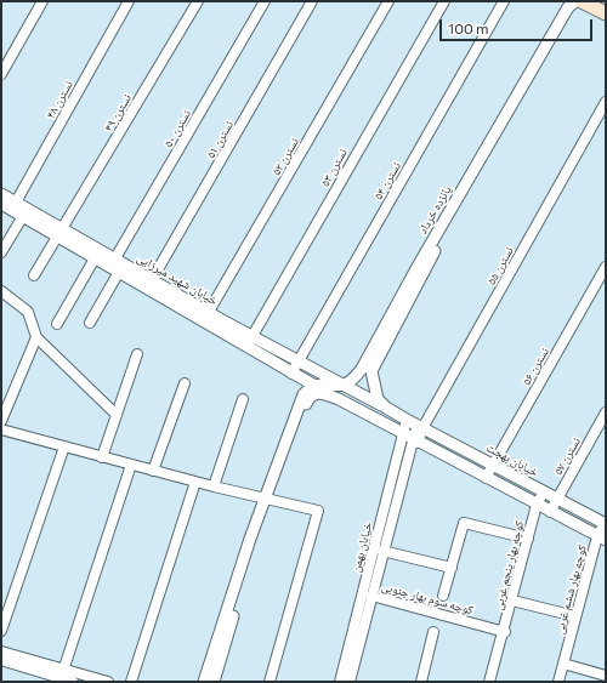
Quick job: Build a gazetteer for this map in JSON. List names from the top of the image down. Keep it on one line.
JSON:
{"streets":{"street":["نسترن ۴۸","نسترن ۴۹","نسترن ۵۰","نسترن ۵۱","نسترن ۵۲","نسترن ۵۳","نسترن ۵۴","پانزده خرداد","نسترن ۵۵","خیابان شهید میرزایی","نسترن ۵۶","نسترن ۵۷","خیابان بهجت","خیابان بهمن","کوچه بهار پنجم غربی","کوچه بهار ششم غربی","کوچه سوم بهار جنوبی"]},"crossings":[["نسترن ۴۸","خیابان شهید میرزایی"],["نسترن ۴۹","خیابان شهید میرزایی"],["نسترن ۵۰","خیابان شهید میرزایی"],["نسترن ۵۱","خیابان شهید میرزایی"],["نسترن ۵۲","خیابان شهید میرزایی"],["نسترن ۵۳","خیابان شهید میرزایی"],["نسترن ۵۴","خیابان شهید میرزایی"],["پانزده خرداد","خیابان شهید میرزایی"],["پانزده خرداد","خیابان بهجت"],["نسترن ۵۵","خیابان بهجت"],["نسترن ۵۵","خیابان بهمن"],["خیابان شهید میرزایی","خیابان بهجت"],["نسترن ۵۶","خیابان بهجت"],["نسترن ۵۷","خیابان بهجت"],["خیابان بهجت","خیابان بهمن"],["خیابان بهجت","کوچه بهار پنجم غربی"],["خیابان بهجت","کوچه بهار ششم غربی"],["خیابان بهمن","کوچه سوم بهار جنوبی"],["کوچه بهار پنجم غربی","کوچه سوم بهار جنوبی"]],"scale_bar":"100 m"}
